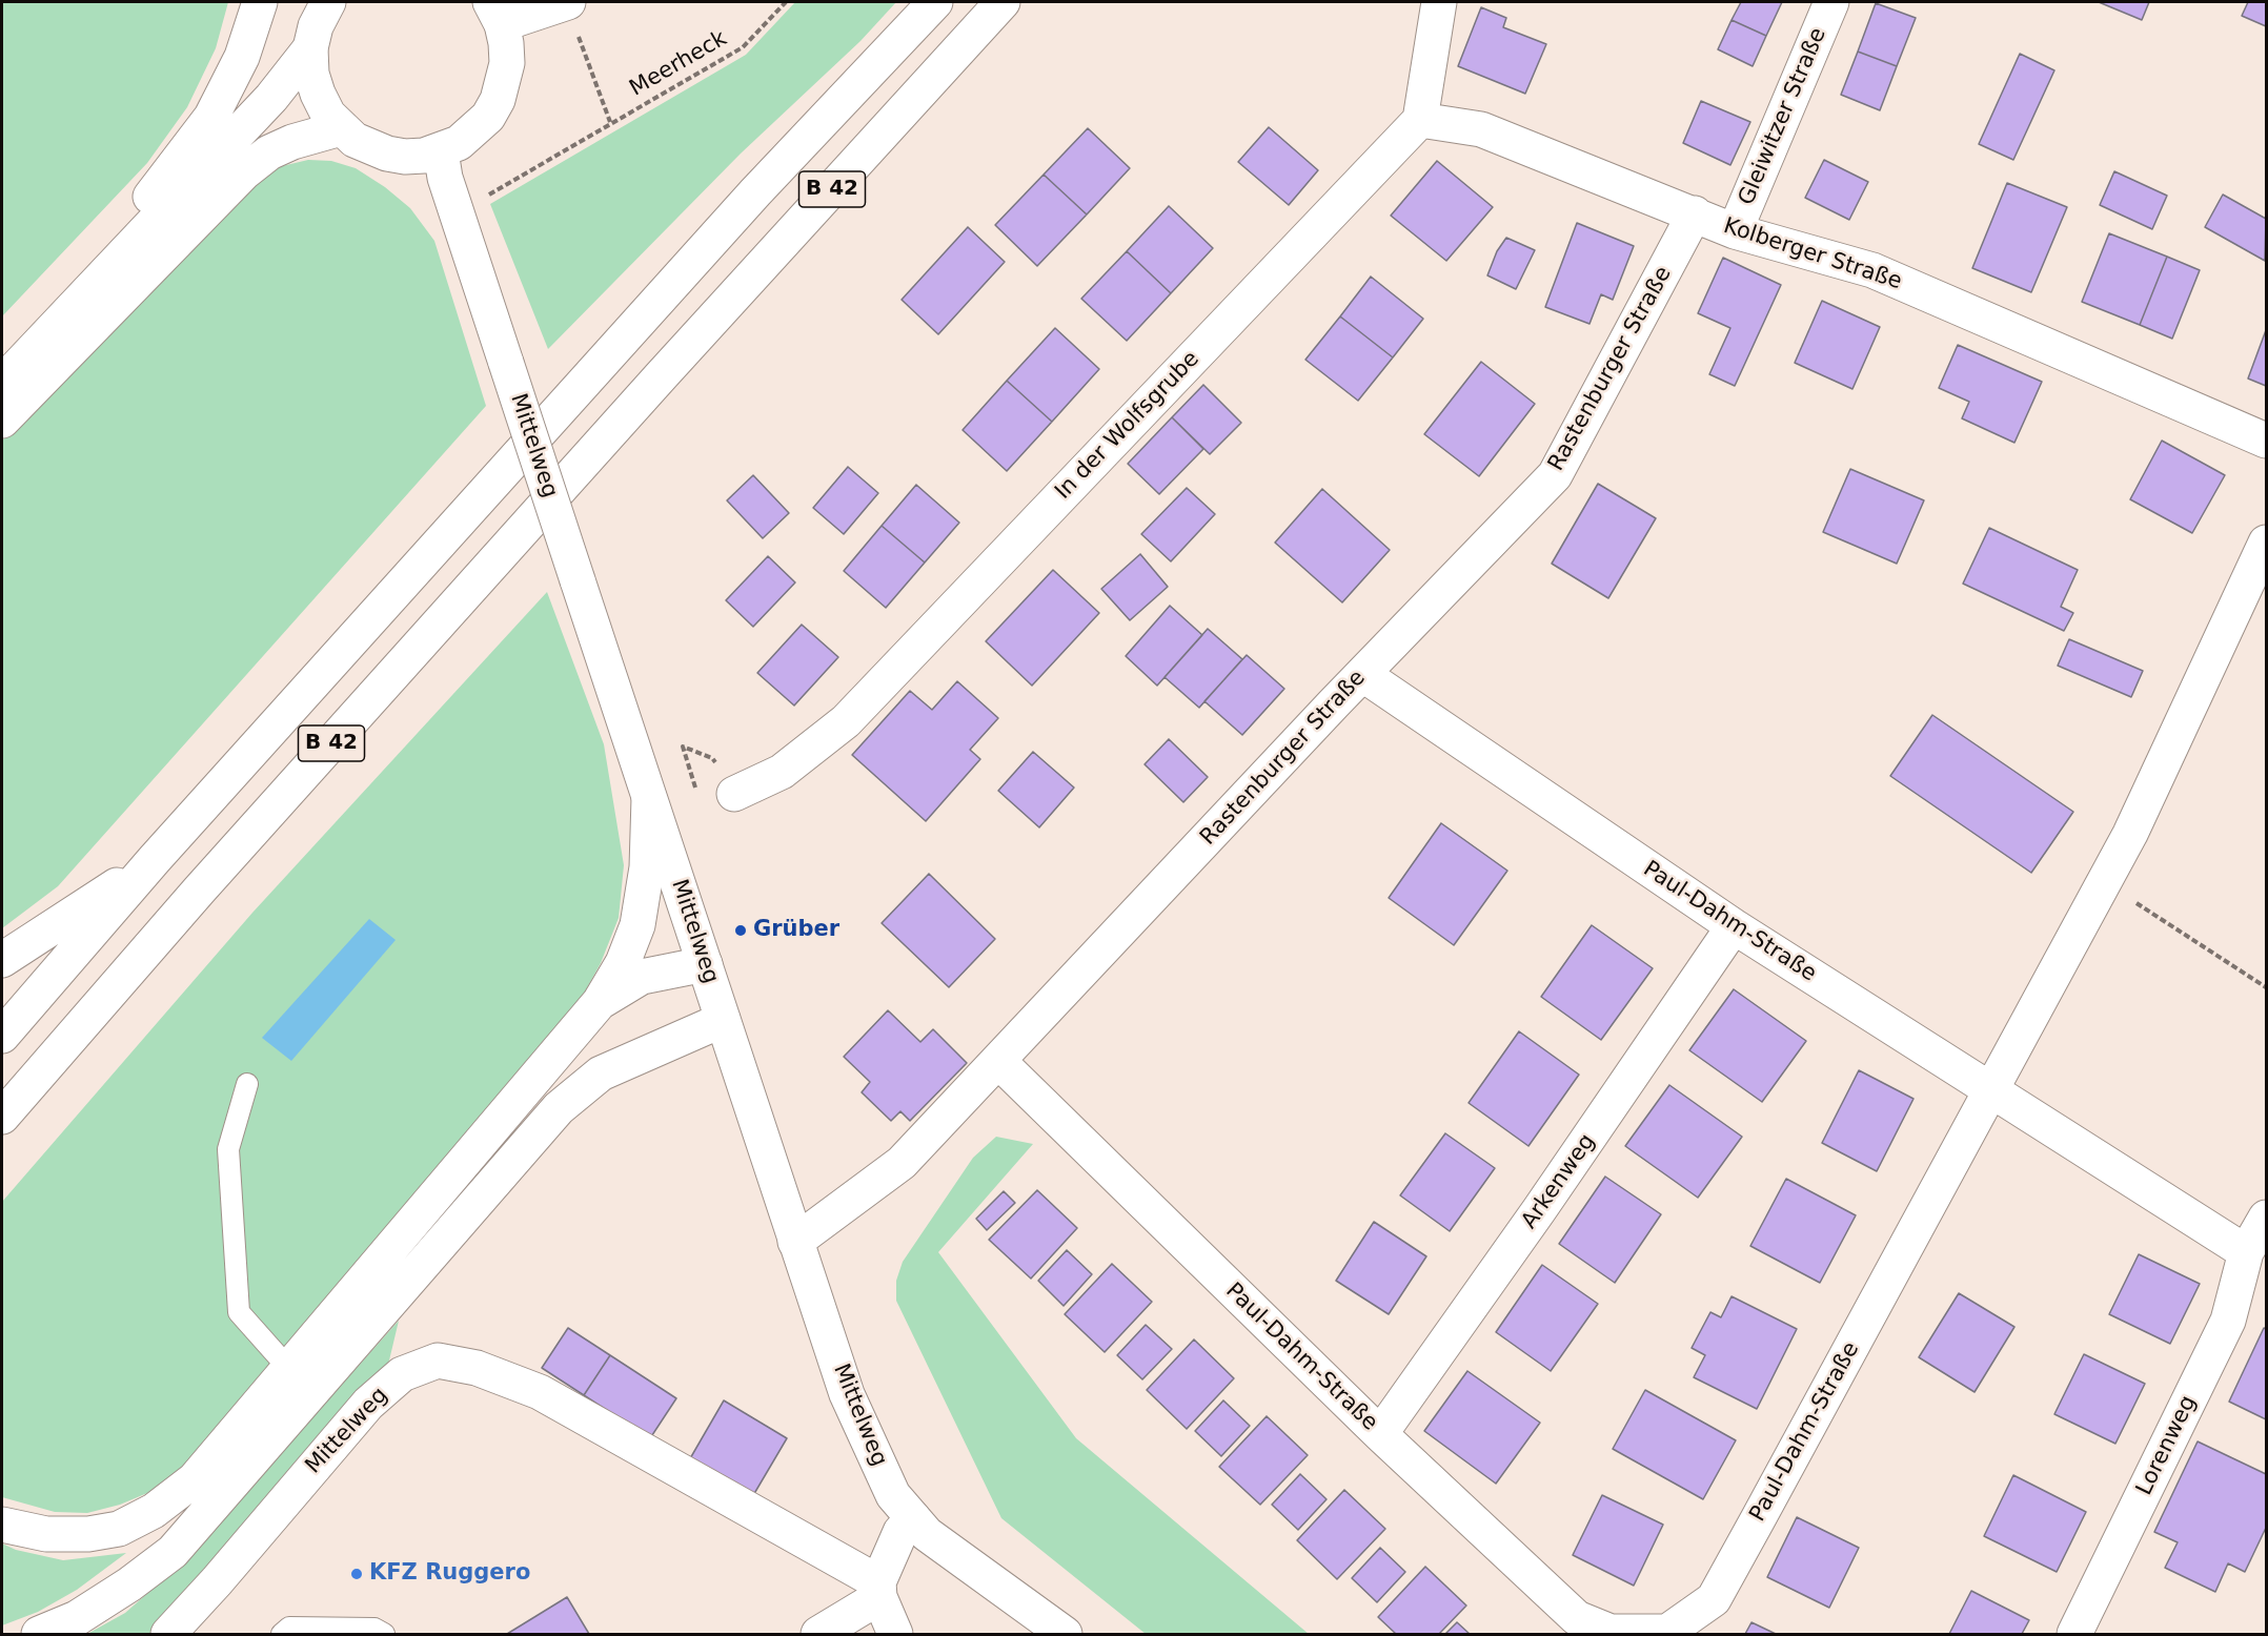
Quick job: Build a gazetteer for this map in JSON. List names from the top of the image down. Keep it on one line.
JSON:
{"streets":{"main road":["Gleiwitzer Straße","B 42","Kolberger Straße","Rastenburger Straße","In der Wolfsgrube","Mittelweg","Paul-Dahm-Straße","Arkenweg","Lorenweg"],"path":["Meerheck"]},"crossings":[["Meerheck","Mittelweg"],["Gleiwitzer Straße","Kolberger Straße"],["Kolberger Straße","Rastenburger Straße"],["Kolberger Straße","In der Wolfsgrube"],["Rastenburger Straße","Mittelweg"],["Rastenburger Straße","Paul-Dahm-Straße"],["Paul-Dahm-Straße","Arkenweg"]],"places":["Grüber","KFZ Ruggero"]}
